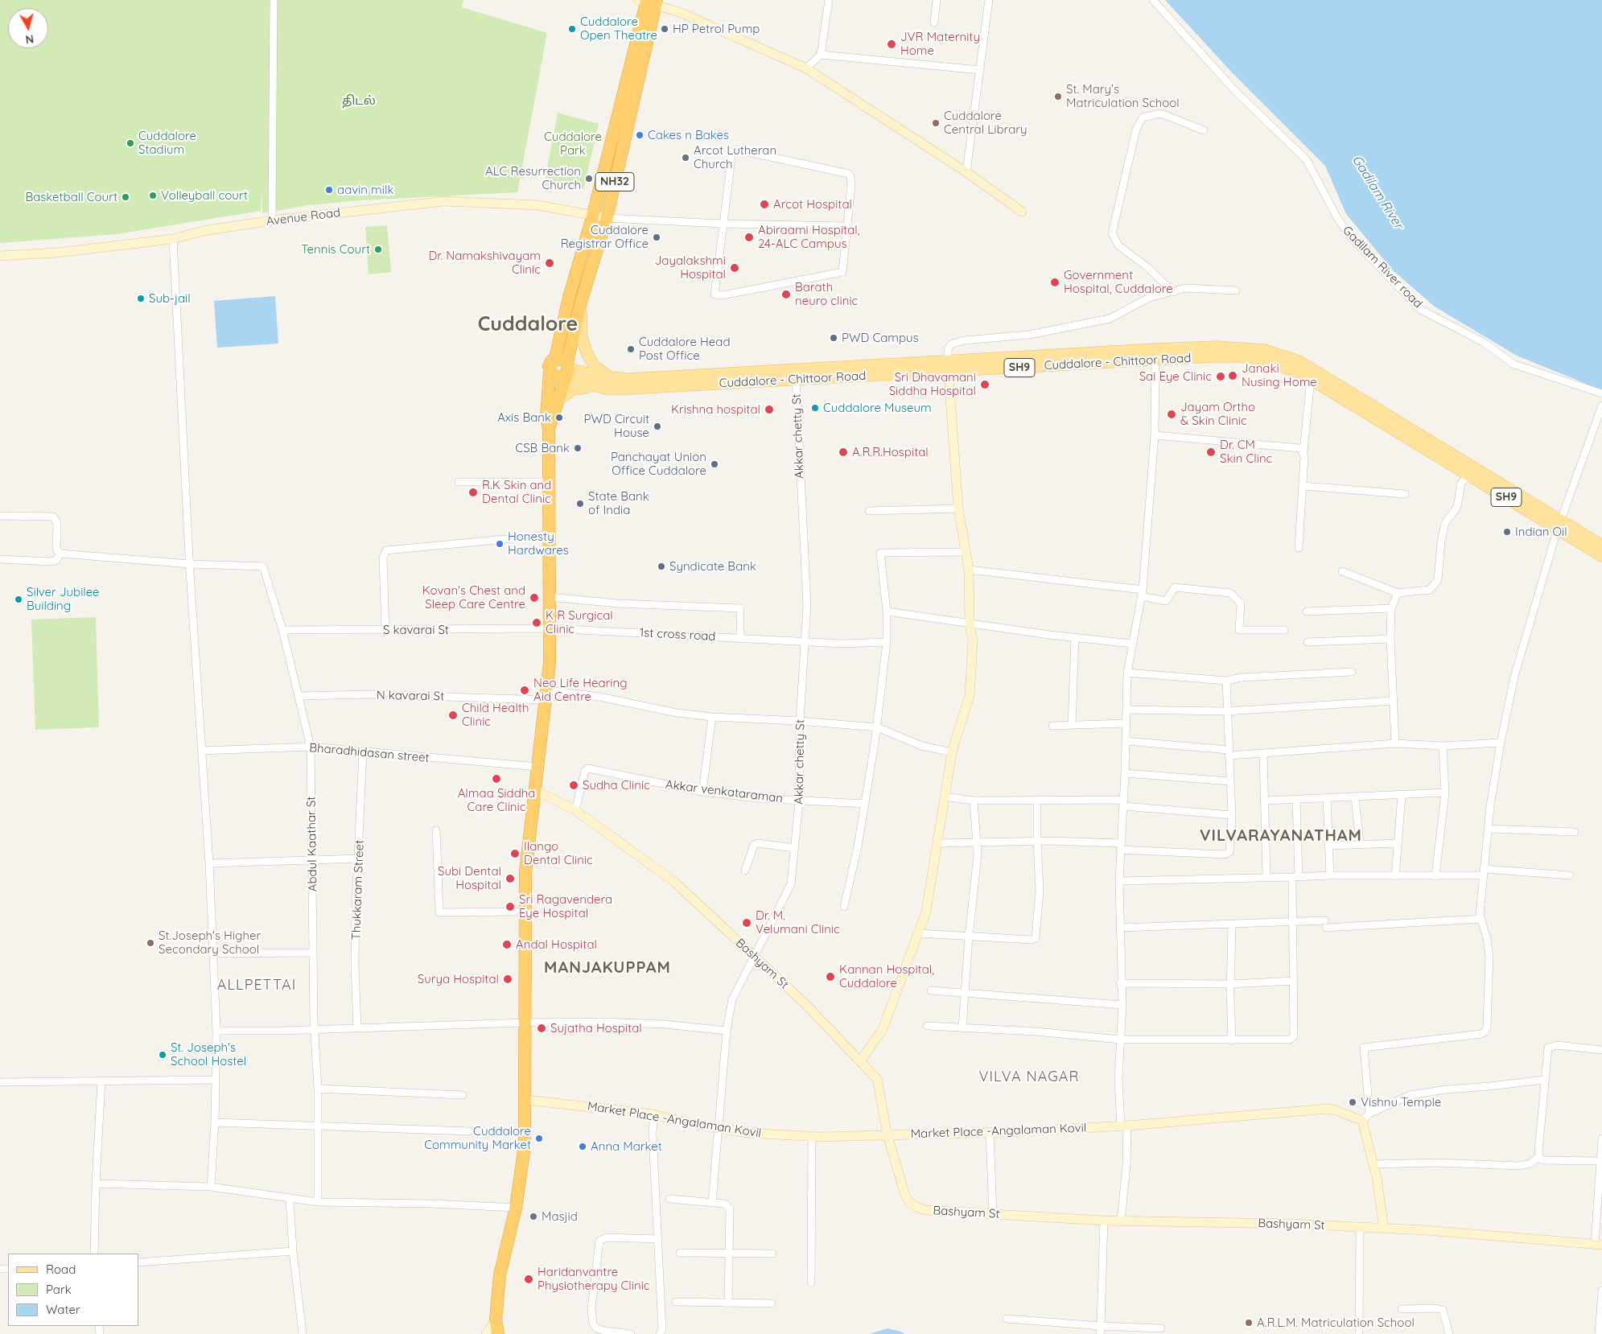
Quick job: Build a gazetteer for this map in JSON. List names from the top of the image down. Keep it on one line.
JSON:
{"streets":{"highway":["NH32"],"main road":["Cuddalore - Chittoor Road","SH9"],"street":["Avenue Road","Gadilam River road","Akkar chetty St","S kavarai St","1st cross road","N kavarai St","Bharadhidasan street","Akkar venkataraman","Abdul Kaathar St","Thukkaram Street","Bashyam St","Market Place -Angalaman Kovil"]},"crossings":[["NH32","Avenue Road"],["NH32","Cuddalore - Chittoor Road"],["NH32","S kavarai St"],["NH32","1st cross road"],["NH32","N kavarai St"],["NH32","Bharadhidasan street"],["NH32","Bashyam St"],["NH32","Market Place -Angalaman Kovil"],["Cuddalore - Chittoor Road","Akkar chetty St"],["Akkar chetty St","1st cross road"],["Akkar chetty St","N kavarai St"],["Akkar chetty St","Akkar venkataraman"],["Akkar chetty St","Bashyam St"],["Akkar chetty St","Market Place -Angalaman Kovil"],["S kavarai St","1st cross road"],["S kavarai St","Abdul Kaathar St"],["N kavarai St","Abdul Kaathar St"],["Bharadhidasan street","Abdul Kaathar St"],["Bharadhidasan street","Thukkaram Street"],["Akkar venkataraman","Bashyam St"],["Bashyam St","Market Place -Angalaman Kovil"]],"districts":["Cuddalore","VILVARAYANATHAM","MANJAKUPPAM","ALLPETTAI","VILVA NAGAR"],"water":["Gadilam River"],"parks":["திடல்","Cuddalore Park"],"places":["Cuddalore Open Theatre","HP Petrol Pump","JVR Maternity Home","St. Mary's Matriculation School","Cuddalore Central Library","Cakes n Bakes","Cuddalore Stadium","Arcot Lutheran Church","ALC Resurrection Church","aavin milk","Volleyball court","Basketball Court","Arcot Hospital","Cuddalore Registrar Office","Abiraami Hospital, 24-ALC Campus","Tennis Court","Dr. Namakshivayam Clinic","Jayalakshmi Hospital","Government Hospital, Cuddalore","Barath neuro clinic","Sub-jail","PWD Campus","Cuddalore Head Post Office","Janaki Nusing Home","Sai Eye Clinic","Sri Dhavamani Siddha Hospital","Cuddalore Museum","Krishna hospital","Jayam Ortho & Skin Clinic","Axis Bank","PWD Circuit House","CSB Bank","A.R.R.Hospital","Dr. CM Skin Clinc","Panchayat Union Office Cuddalore","R.K Skin and Dental Clinic","State Bank of India","Indian Oil","Honesty Hardwares","Syndicate Bank","Kovan's Chest and Sleep Care Centre","Silver Jubilee Building","K R Surgical Clinic","Neo Life Hearing Aid Centre","Child Health Clinic","Almaa Siddha Care Clinic","Sudha Clinic","Ilango Dental Clinic","Subi Dental Hospital","Sri Ragavendera Eye Hospital","Dr. M. Velumani Clinic","St.Joseph's Higher Secondary School","Andal Hospital","Kannan Hospital, Cuddalore","Surya Hospital","Sujatha Hospital","St. Joseph's School Hostel","Vishnu Temple","Cuddalore Community Market","Anna Market","Masjid","Haridanvantre Physiotherapy Clinic","A.R.L.M. Matriculation School"],"legend":["Road","Park","Water"],"north":"bottom"}
